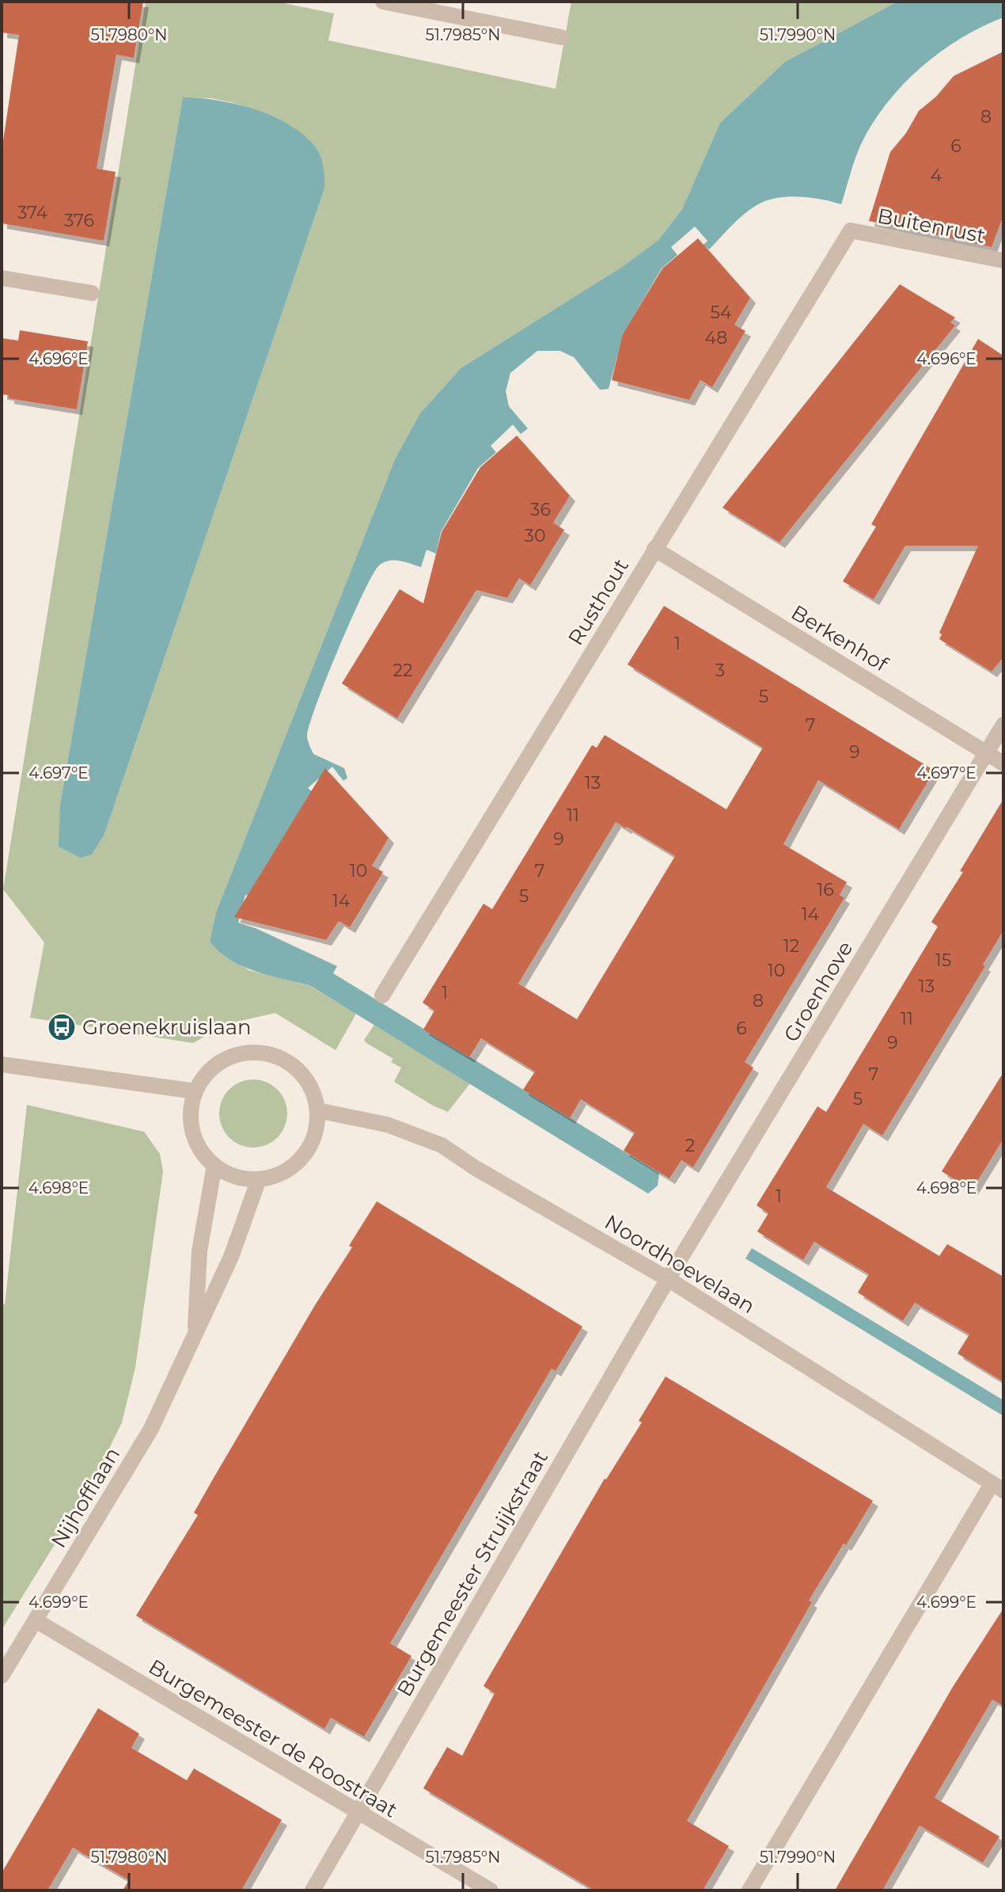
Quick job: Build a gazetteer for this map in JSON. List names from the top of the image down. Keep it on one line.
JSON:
{"streets":{"street":["Buitenrust","Rusthout","Berkenhof","Groenhove","Noordhoevelaan","Nijhofflaan","Burgemeester Struijkstraat","Burgemeester de Roostraat"]},"crossings":[["Buitenrust","Rusthout"],["Rusthout","Berkenhof"],["Berkenhof","Groenhove"],["Groenhove","Noordhoevelaan"],["Groenhove","Burgemeester Struijkstraat"],["Noordhoevelaan","Nijhofflaan"],["Noordhoevelaan","Burgemeester Struijkstraat"],["Nijhofflaan","Burgemeester de Roostraat"],["Burgemeester Struijkstraat","Burgemeester de Roostraat"]],"places":{"bus stop":["Groenekruislaan"]},"house_numbers":["8","6","4","374","376","54","48","36","30","1","22","3","5","7","9","13","11","9","10","7","16","5","14","14","12","15","10","13","1","8","11","6","9","7","5","2","1"],"coordinates":["51.7980°N","51.7985°N","51.7990°N","4.696°E","4.697°E","4.698°E","4.699°E"]}
